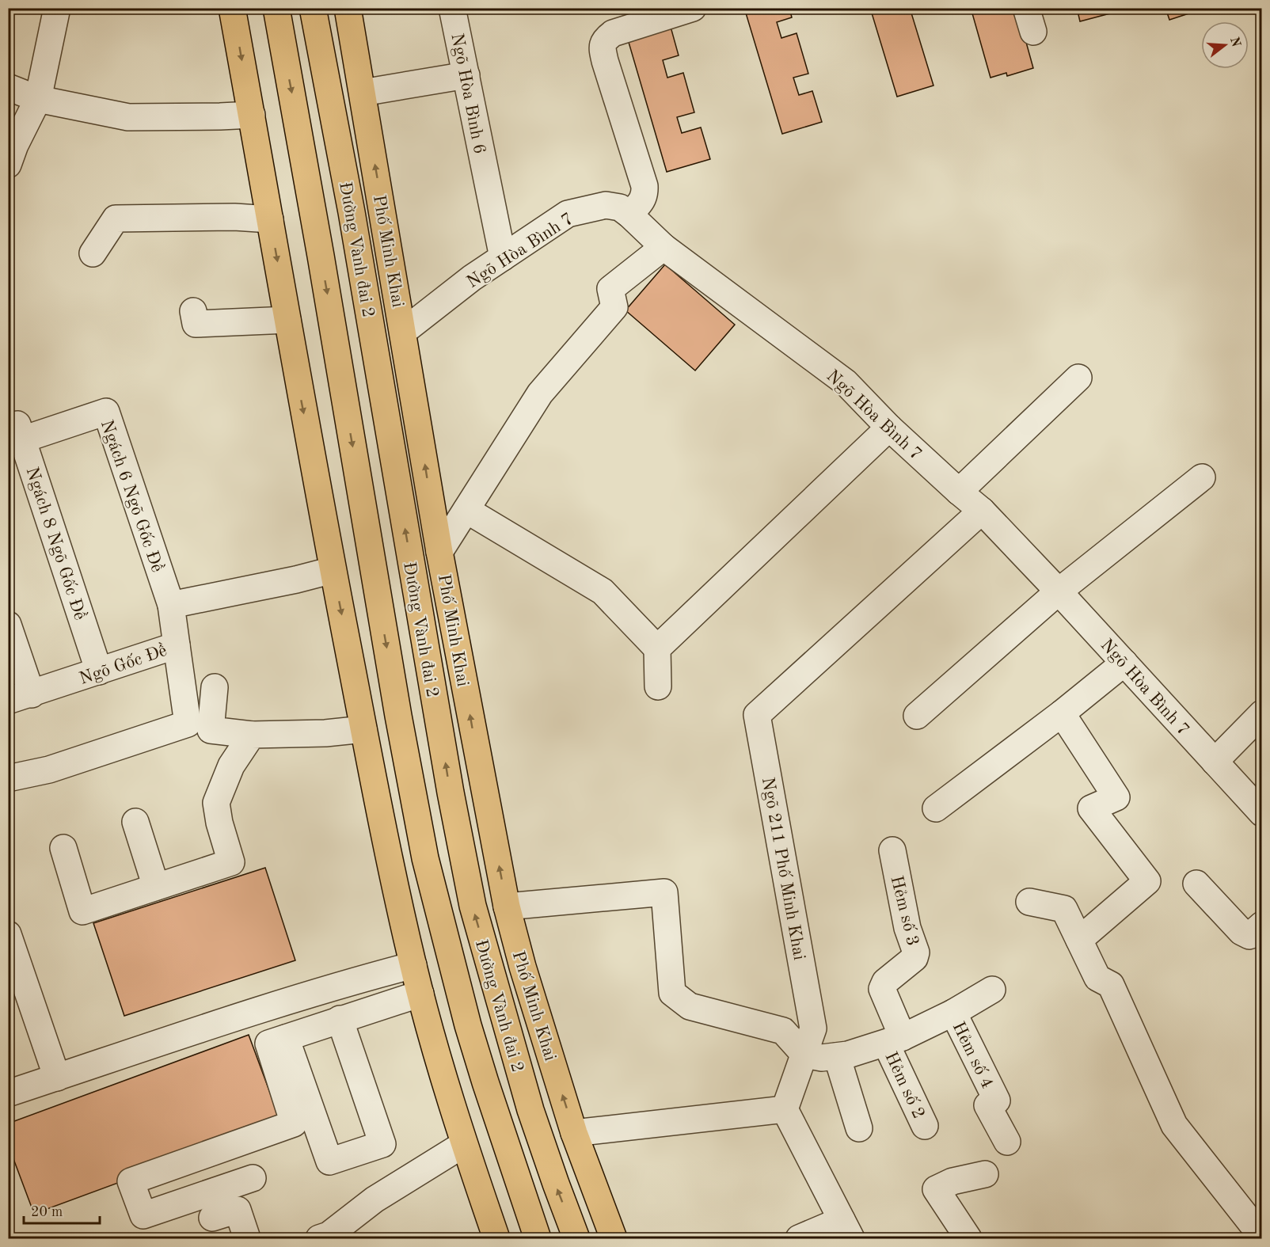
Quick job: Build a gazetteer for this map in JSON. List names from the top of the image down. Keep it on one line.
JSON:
{"streets":{"main road":["Đường Vành đai 2","Phố Minh Khai"],"street":["Ngõ Hòa Bình 6","Ngõ Hòa Bình 7","Ngách 6 Ngõ Gốc Đề","Ngách 8 Ngõ Gốc Đề","Ngõ Gốc Đề","Ngõ 211 Phố Minh Khai","Hẻm số 3","Hẻm số 4","Hẻm số 2"]},"crossings":[["Ngõ Hòa Bình 6","Ngõ Hòa Bình 7"],["Ngõ Hòa Bình 7","Phố Minh Khai"],["Ngõ Hòa Bình 7","Ngõ 211 Phố Minh Khai"],["Ngách 6 Ngõ Gốc Đề","Ngách 8 Ngõ Gốc Đề"],["Ngách 6 Ngõ Gốc Đề","Ngõ Gốc Đề"],["Ngách 8 Ngõ Gốc Đề","Ngõ Gốc Đề"],["Hẻm số 3","Hẻm số 2"]],"scale_bar":"20 m","north":"right"}
